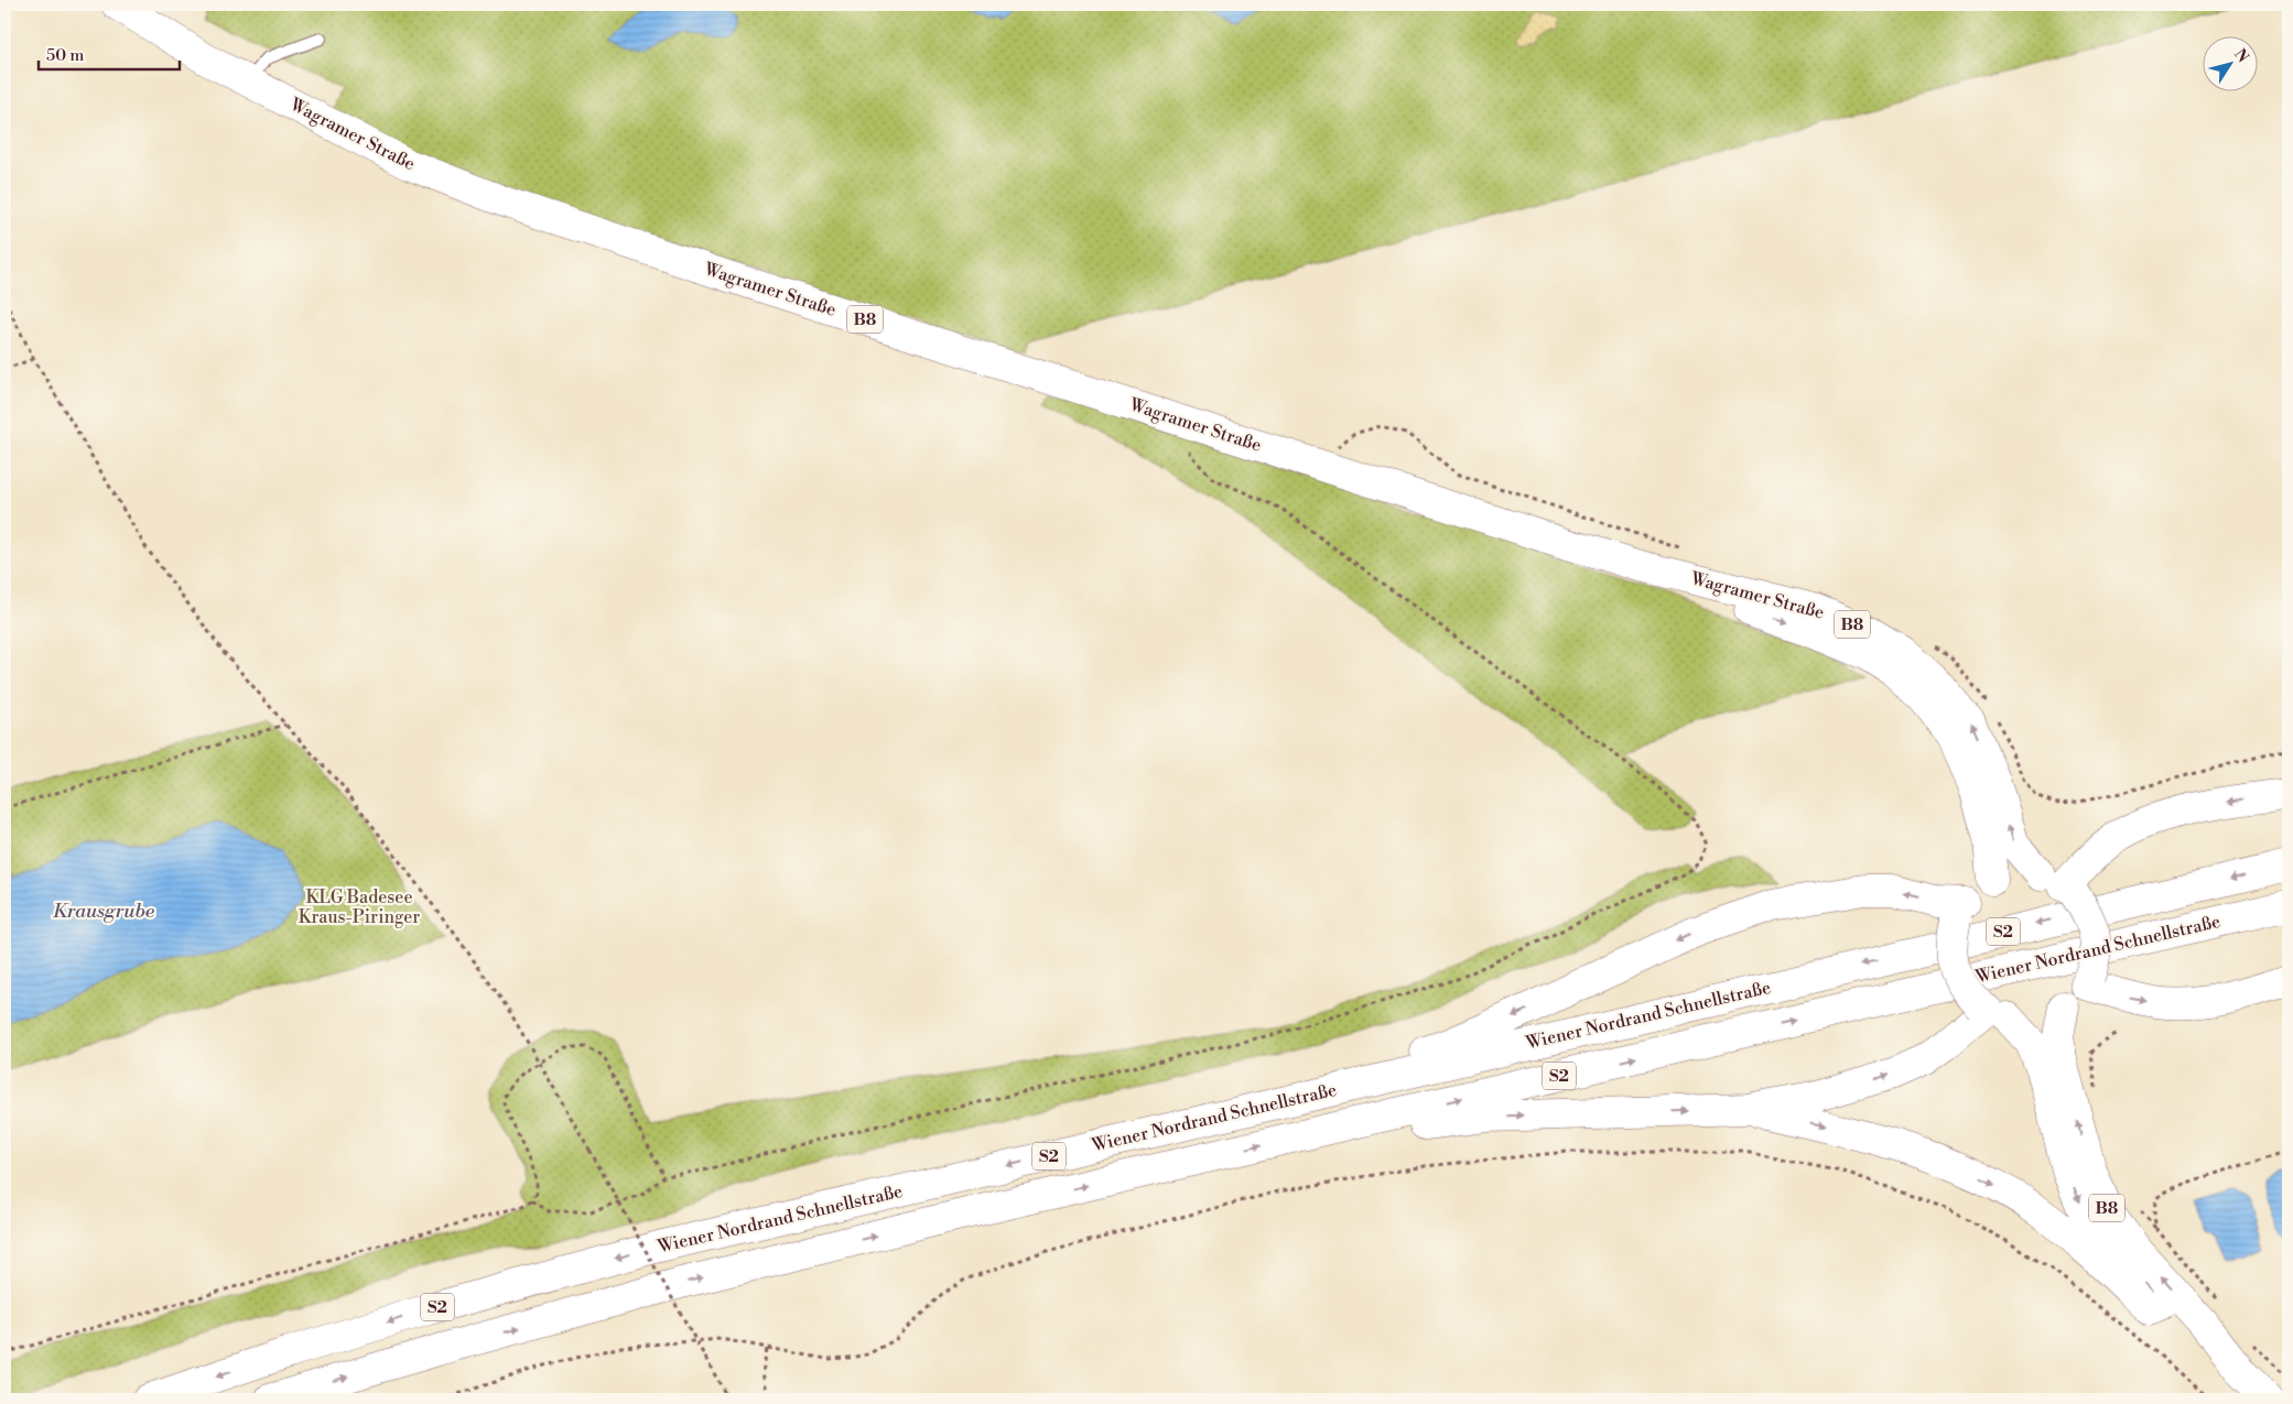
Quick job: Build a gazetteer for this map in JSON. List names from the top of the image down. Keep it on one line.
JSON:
{"streets":{"main road":["Wagramer Straße","B8","S2","Wiener Nordrand Schnellstraße"]},"crossings":[["Wagramer Straße","B8"]],"water":["Krausgrube"],"parks":["KLG Badesee Kraus-Piringer"],"scale_bar":"50 m","north":"top right"}
